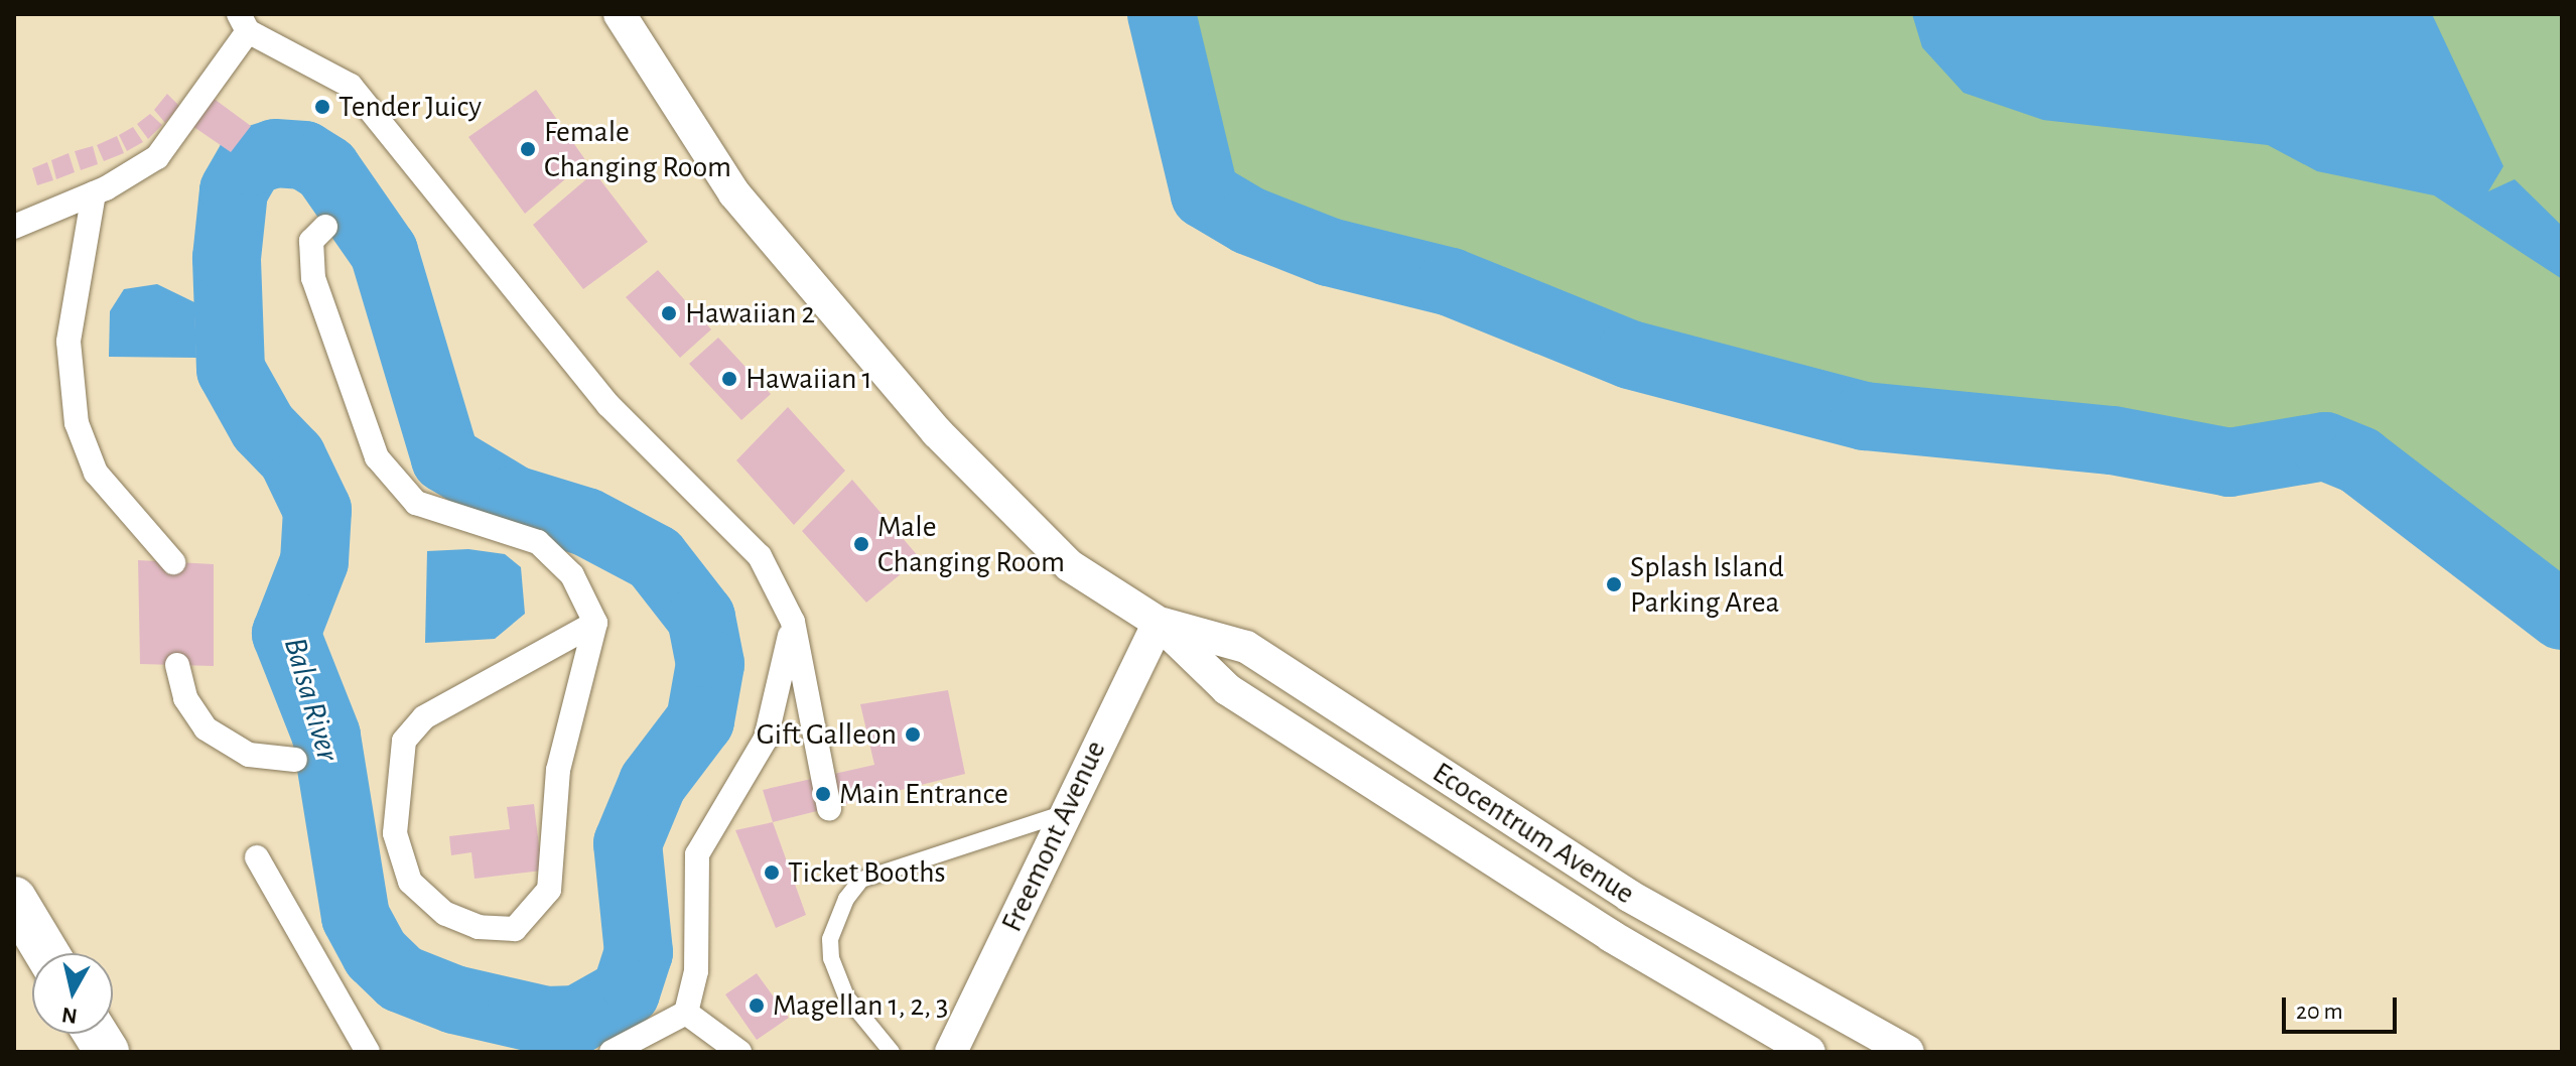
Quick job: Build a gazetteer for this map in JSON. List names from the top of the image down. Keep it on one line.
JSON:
{"streets":{"street":["Ecocentrum Avenue","Freemont Avenue"]},"crossings":[["Ecocentrum Avenue","Freemont Avenue"]],"water":["Balsa River"],"places":["Tender Juicy","Female Changing Room","Hawaiian 2","Hawaiian 1","Male Changing Room","Splash Island Parking Area","Gift Galleon","Main Entrance","Ticket Booths","Magellan 1, 2, 3"],"scale_bar":"20 m","north":"bottom"}
